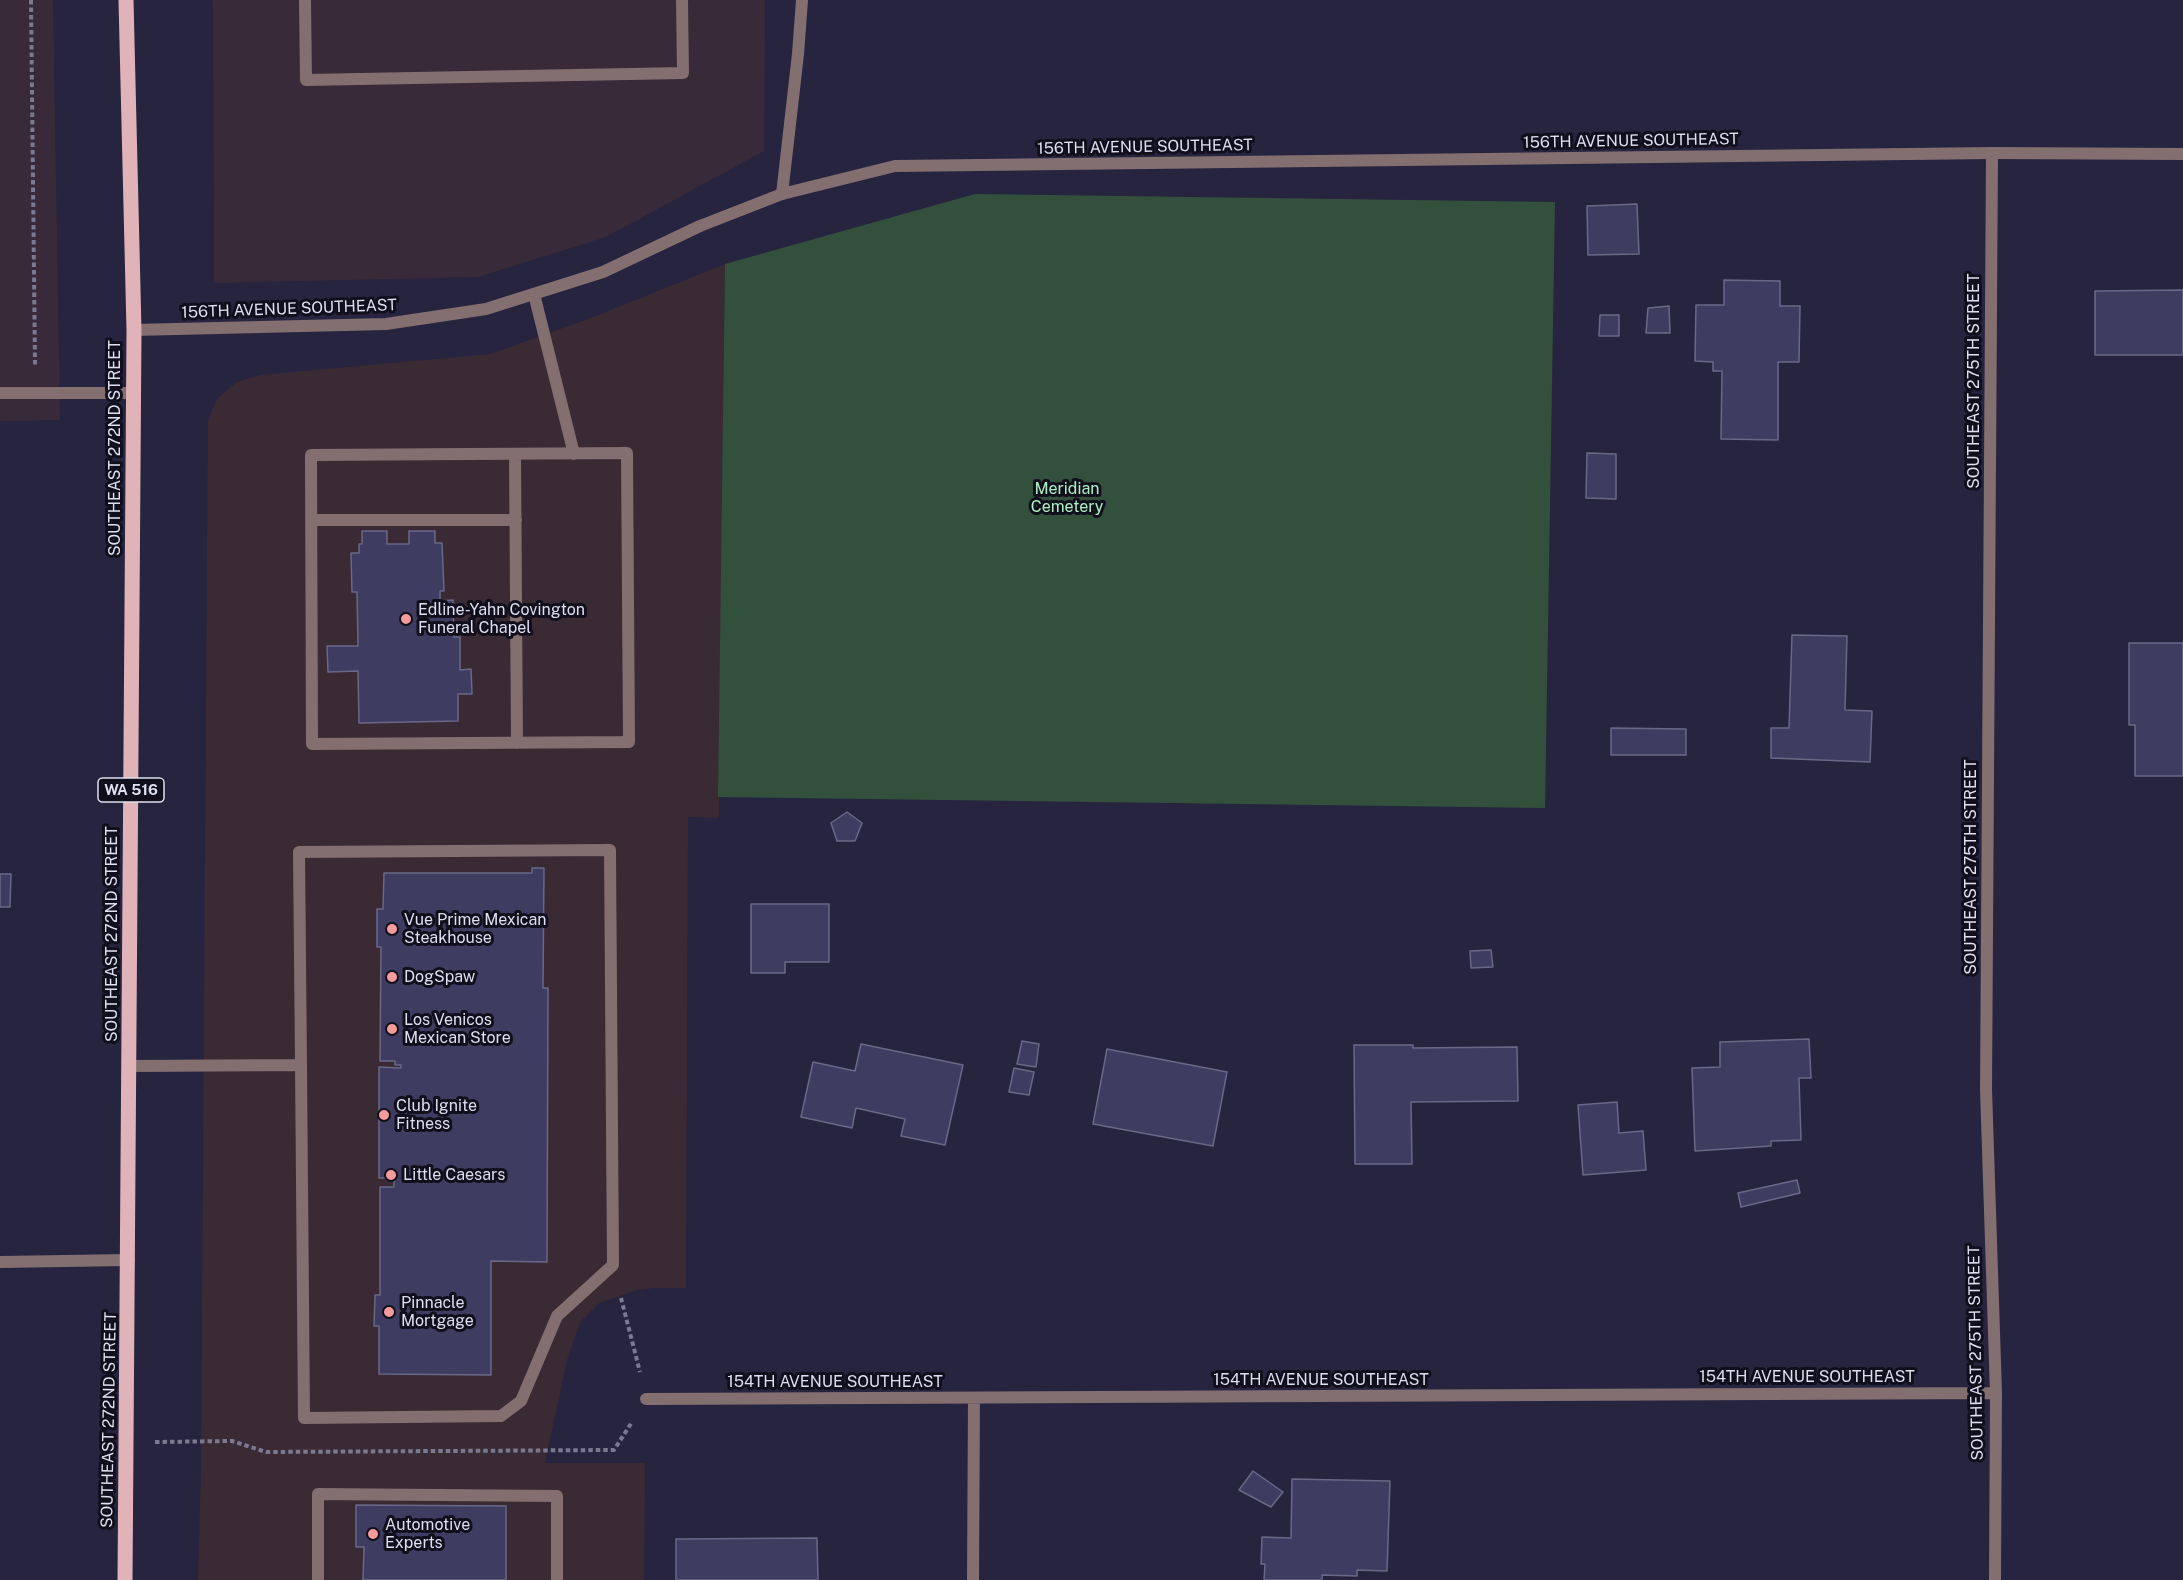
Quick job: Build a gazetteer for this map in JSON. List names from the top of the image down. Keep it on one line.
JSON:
{"streets":{"main road":["SOUTHEAST 272ND STREET","WA 516"],"street":["156TH AVENUE SOUTHEAST","SOUTHEAST 275TH STREET","154TH AVENUE SOUTHEAST"]},"crossings":[["156TH AVENUE SOUTHEAST","SOUTHEAST 275TH STREET"],["156TH AVENUE SOUTHEAST","SOUTHEAST 272ND STREET"],["SOUTHEAST 275TH STREET","154TH AVENUE SOUTHEAST"]],"parks":["Meridian Cemetery"],"places":["Edline-Yahn Covington Funeral Chapel","Vue Prime Mexican Steakhouse","DogSpaw","Los Venicos Mexican Store","Club Ignite Fitness","Little Caesars","Pinnacle Mortgage","Automotive Experts"]}
